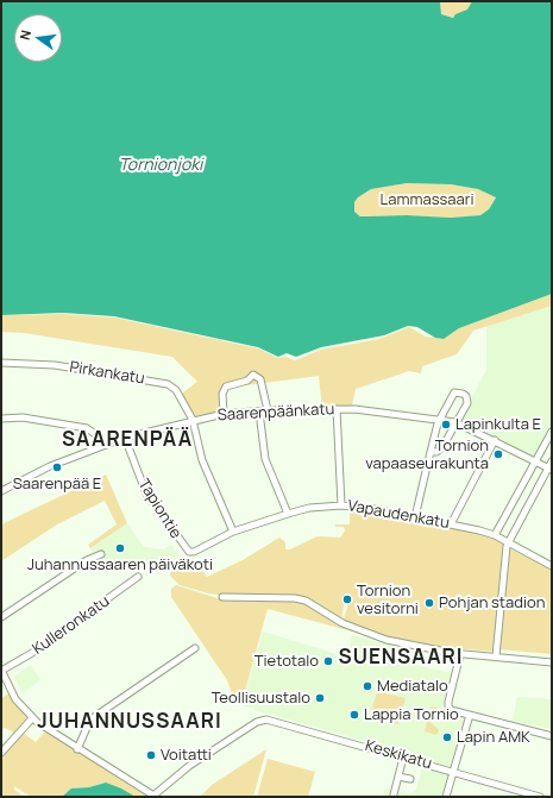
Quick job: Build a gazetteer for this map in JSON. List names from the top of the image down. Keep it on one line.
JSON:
{"streets":{"street":["Pirkankatu","Saarenpäänkatu","Tapiontie","Vapaudenkatu","Kulleronkatu","Keskikatu"]},"crossings":[["Pirkankatu","Saarenpäänkatu"],["Pirkankatu","Vapaudenkatu"],["Saarenpäänkatu","Tapiontie"],["Tapiontie","Vapaudenkatu"]],"districts":["SAARENPÄÄ","SUENSAARI","JUHANNUSSAARI"],"water":["Tornionjoki"],"parks":["Lammassaari"],"places":["Lapinkulta E","Tornion vapaaseurakunta","Saarenpää E","Juhannussaaren päiväkoti","Tornion vesitorni","Pohjan stadion","Tietotalo","Mediatalo","Teollisuustalo","Lappia Tornio","Lapin AMK","Voitatti"],"north":"left"}
